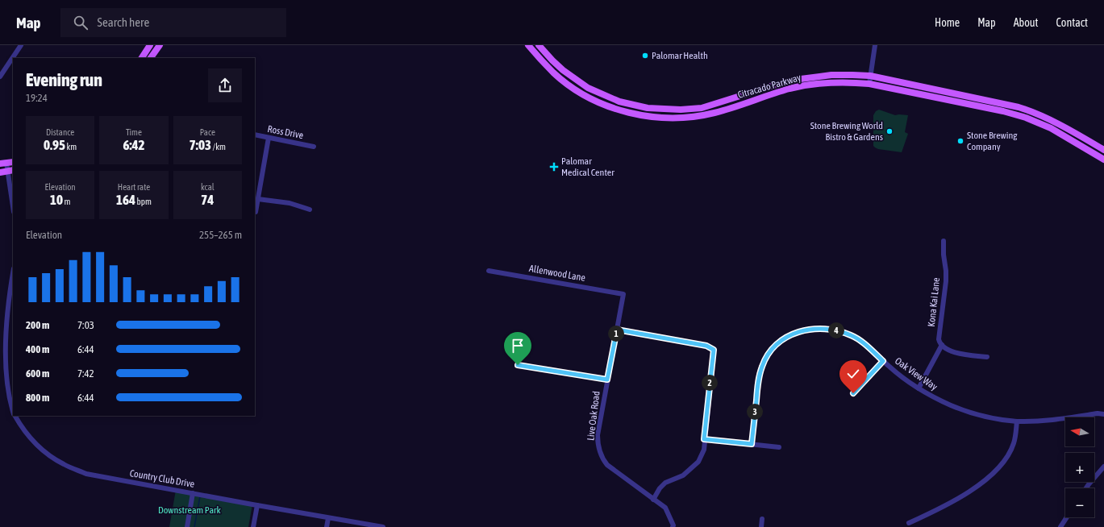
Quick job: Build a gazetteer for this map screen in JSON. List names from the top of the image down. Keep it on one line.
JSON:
{"streets":{"main road":["Citracado Parkway"],"street":["Ross Drive","Allenwood Lane","Kona Kai Lane","Oak View Way","Live Oak Road","Country Club Drive"]},"crossings":[["Allenwood Lane","Live Oak Road"]],"parks":["Downstream Park"],"places":{"other":["Palomar Health","Stone Brewing World Bistro & Gardens","Stone Brewing Company"],"health":["Palomar Medical Center"]},"north":"left","page":{"header":"Map","search":"Search here","nav":["Home","Map","About","Contact"],"heading":["Evening run","19:24"],"stats":[["Distance","0.95 km"],["Time","6:42"],["Pace","7:03 /km"],["Elevation","10 m"],["Heart rate","164 bpm"],["kcal","74"]],"chart":["Elevation","255–265 m"],"list":[{"name":"200 m","note":"7:03"},{"name":"400 m","note":"6:44"},{"name":"600 m","note":"7:42"},{"name":"800 m","note":"6:44"}],"pins":["4","1","2","3"],"map_buttons":["+","−"]}}
